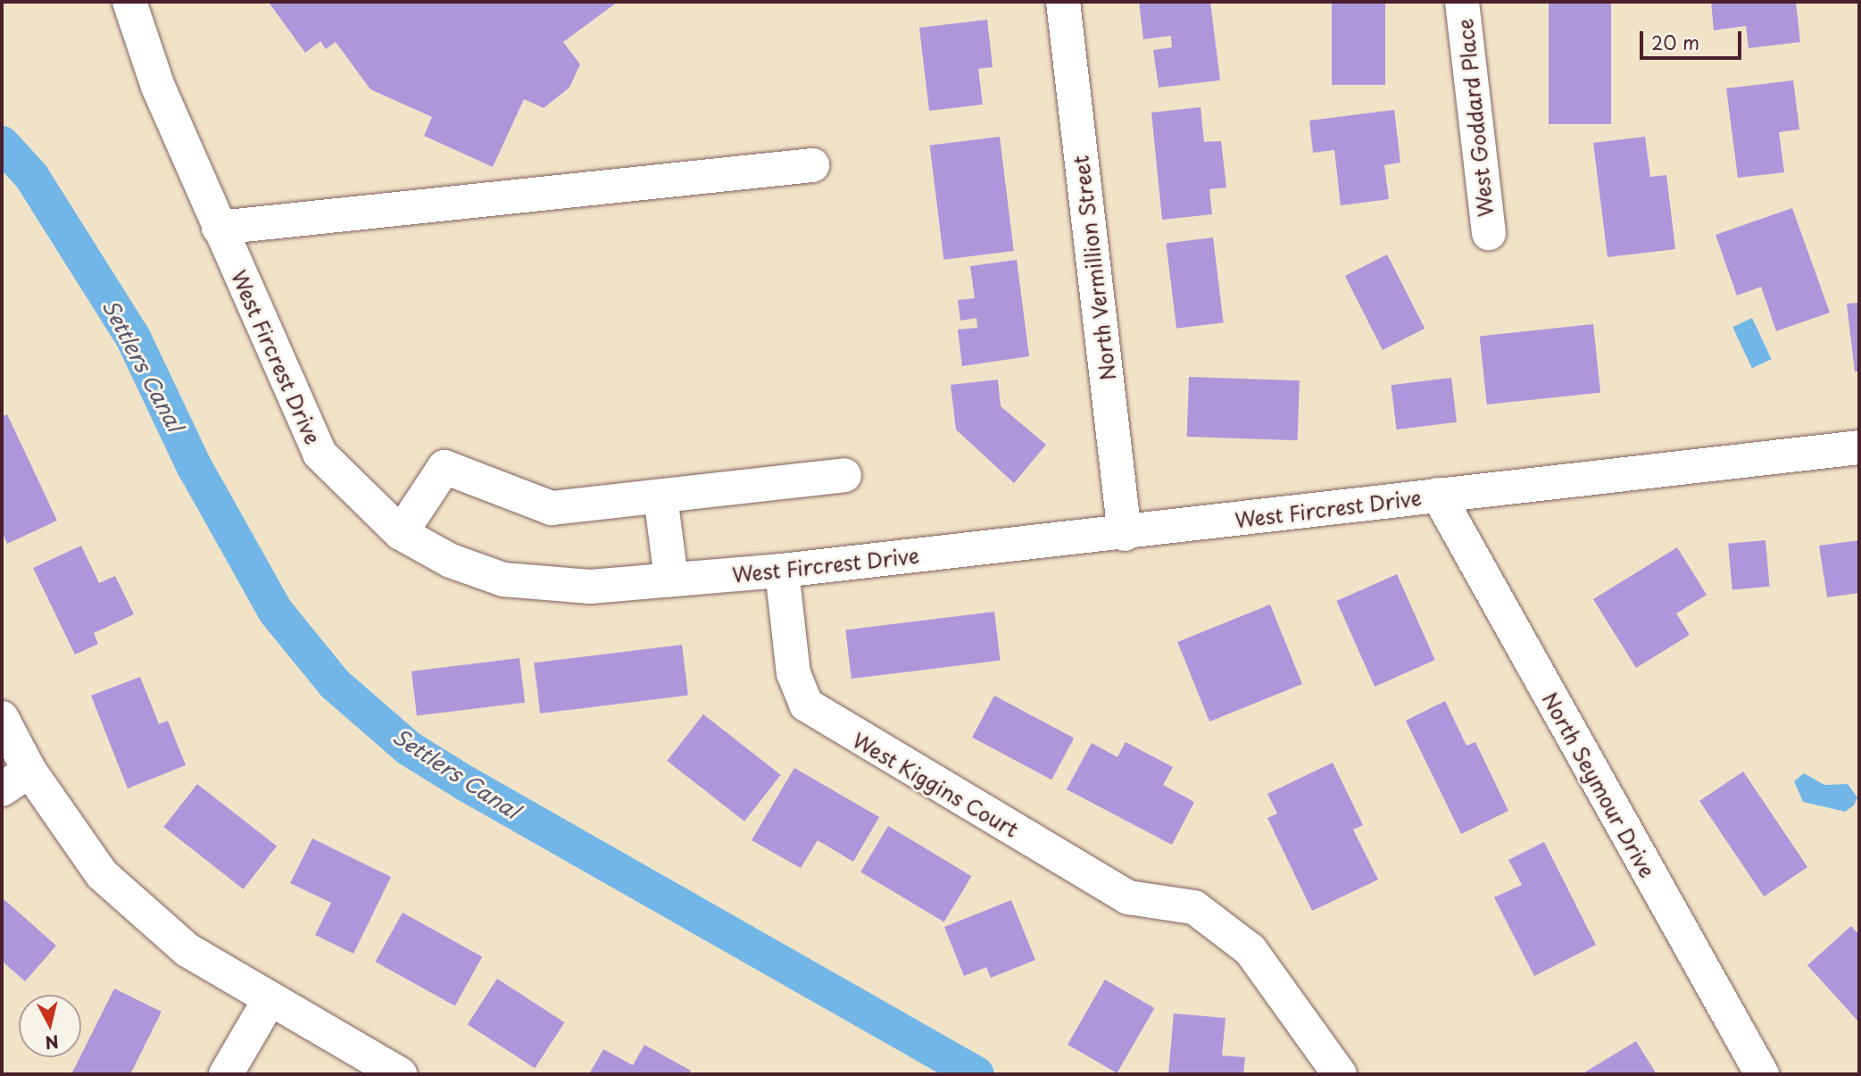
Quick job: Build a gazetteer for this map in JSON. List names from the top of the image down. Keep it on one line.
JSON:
{"streets":{"street":["West Goddard Place","North Vermillion Street","West Fircrest Drive","West Kiggins Court","North Seymour Drive"]},"crossings":[["North Vermillion Street","West Fircrest Drive"],["West Fircrest Drive","West Kiggins Court"],["West Fircrest Drive","North Seymour Drive"]],"water":["Settlers Canal"],"scale_bar":"20 m","north":"bottom"}
